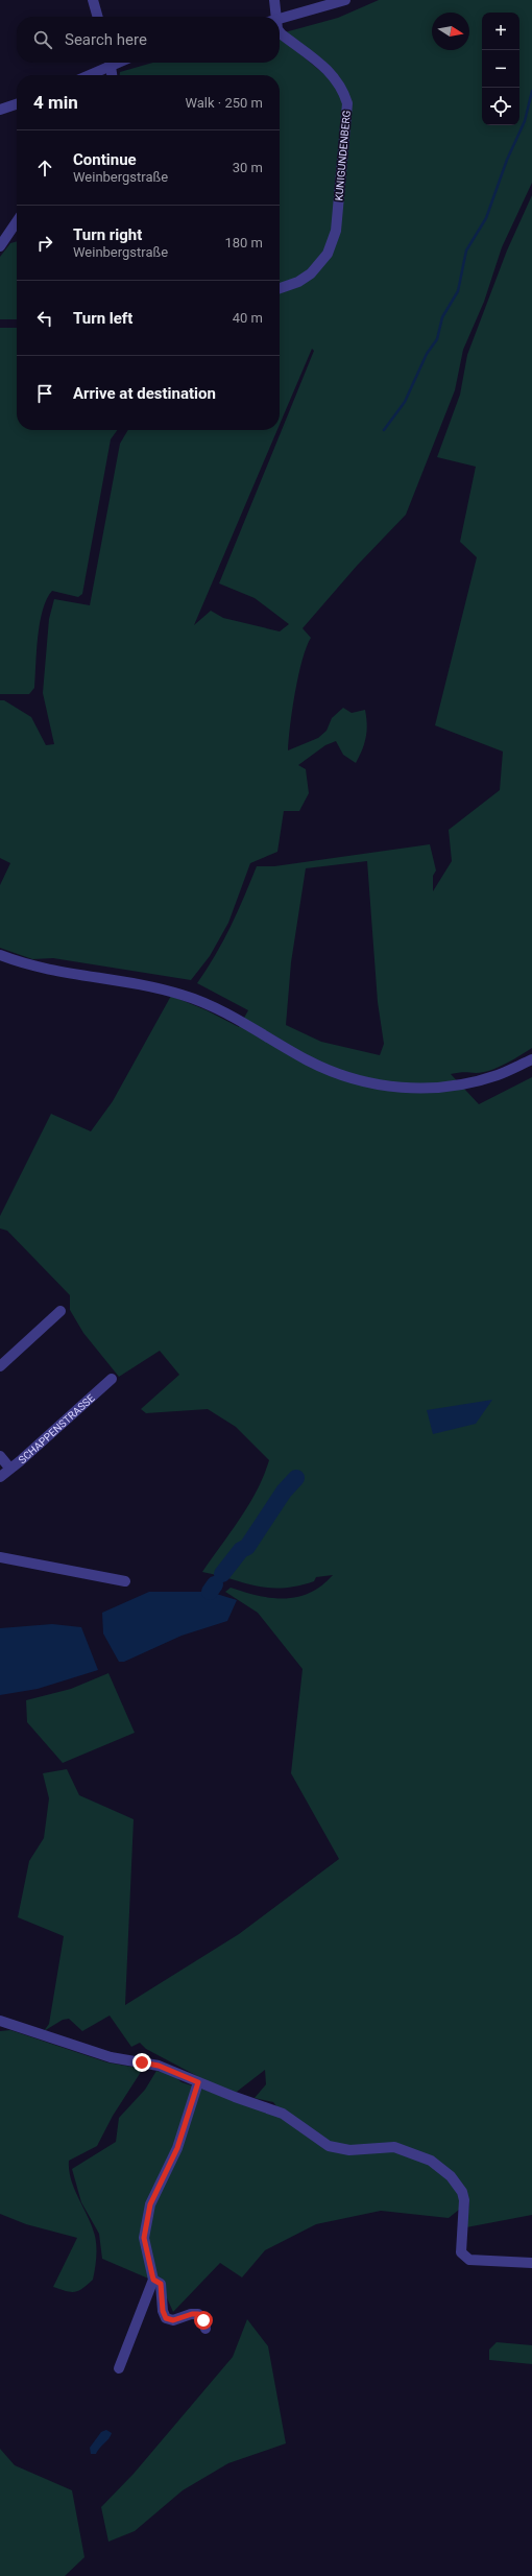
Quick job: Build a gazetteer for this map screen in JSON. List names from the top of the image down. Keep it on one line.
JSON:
{"streets":{"street":["KUNIGUNDENBERG","SCHAPPENSTRASSE"]},"north":"right","page":{"map_buttons":["+","−"],"search":"Search here","heading":["4 min","Walk · 250 m"],"list":[["Continue","Weinbergstraße","30 m"],["Turn right","Weinbergstraße","180 m"],["Turn left","40 m"],"Arrive at destination"]}}
